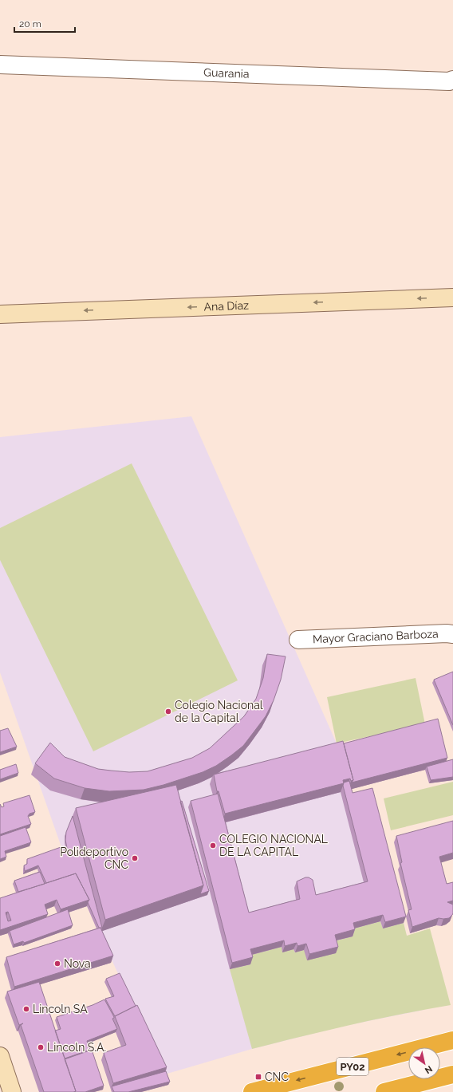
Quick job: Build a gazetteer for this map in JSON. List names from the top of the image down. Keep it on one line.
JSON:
{"streets":{"highway":["PY02"],"main road":["Ana Díaz"],"street":["Guarania","Mayor Graciano Barboza"]},"one_way":["Ana Díaz"],"places":{"other":["Colegio Nacional de la Capital","COLEGIO NACIONAL DE LA CAPITAL","Polideportivo CNC","Nova","Lincoln SA","Lincoln S.A."],"transit":["CNC"]},"scale_bar":"20 m","north":"bottom right"}
